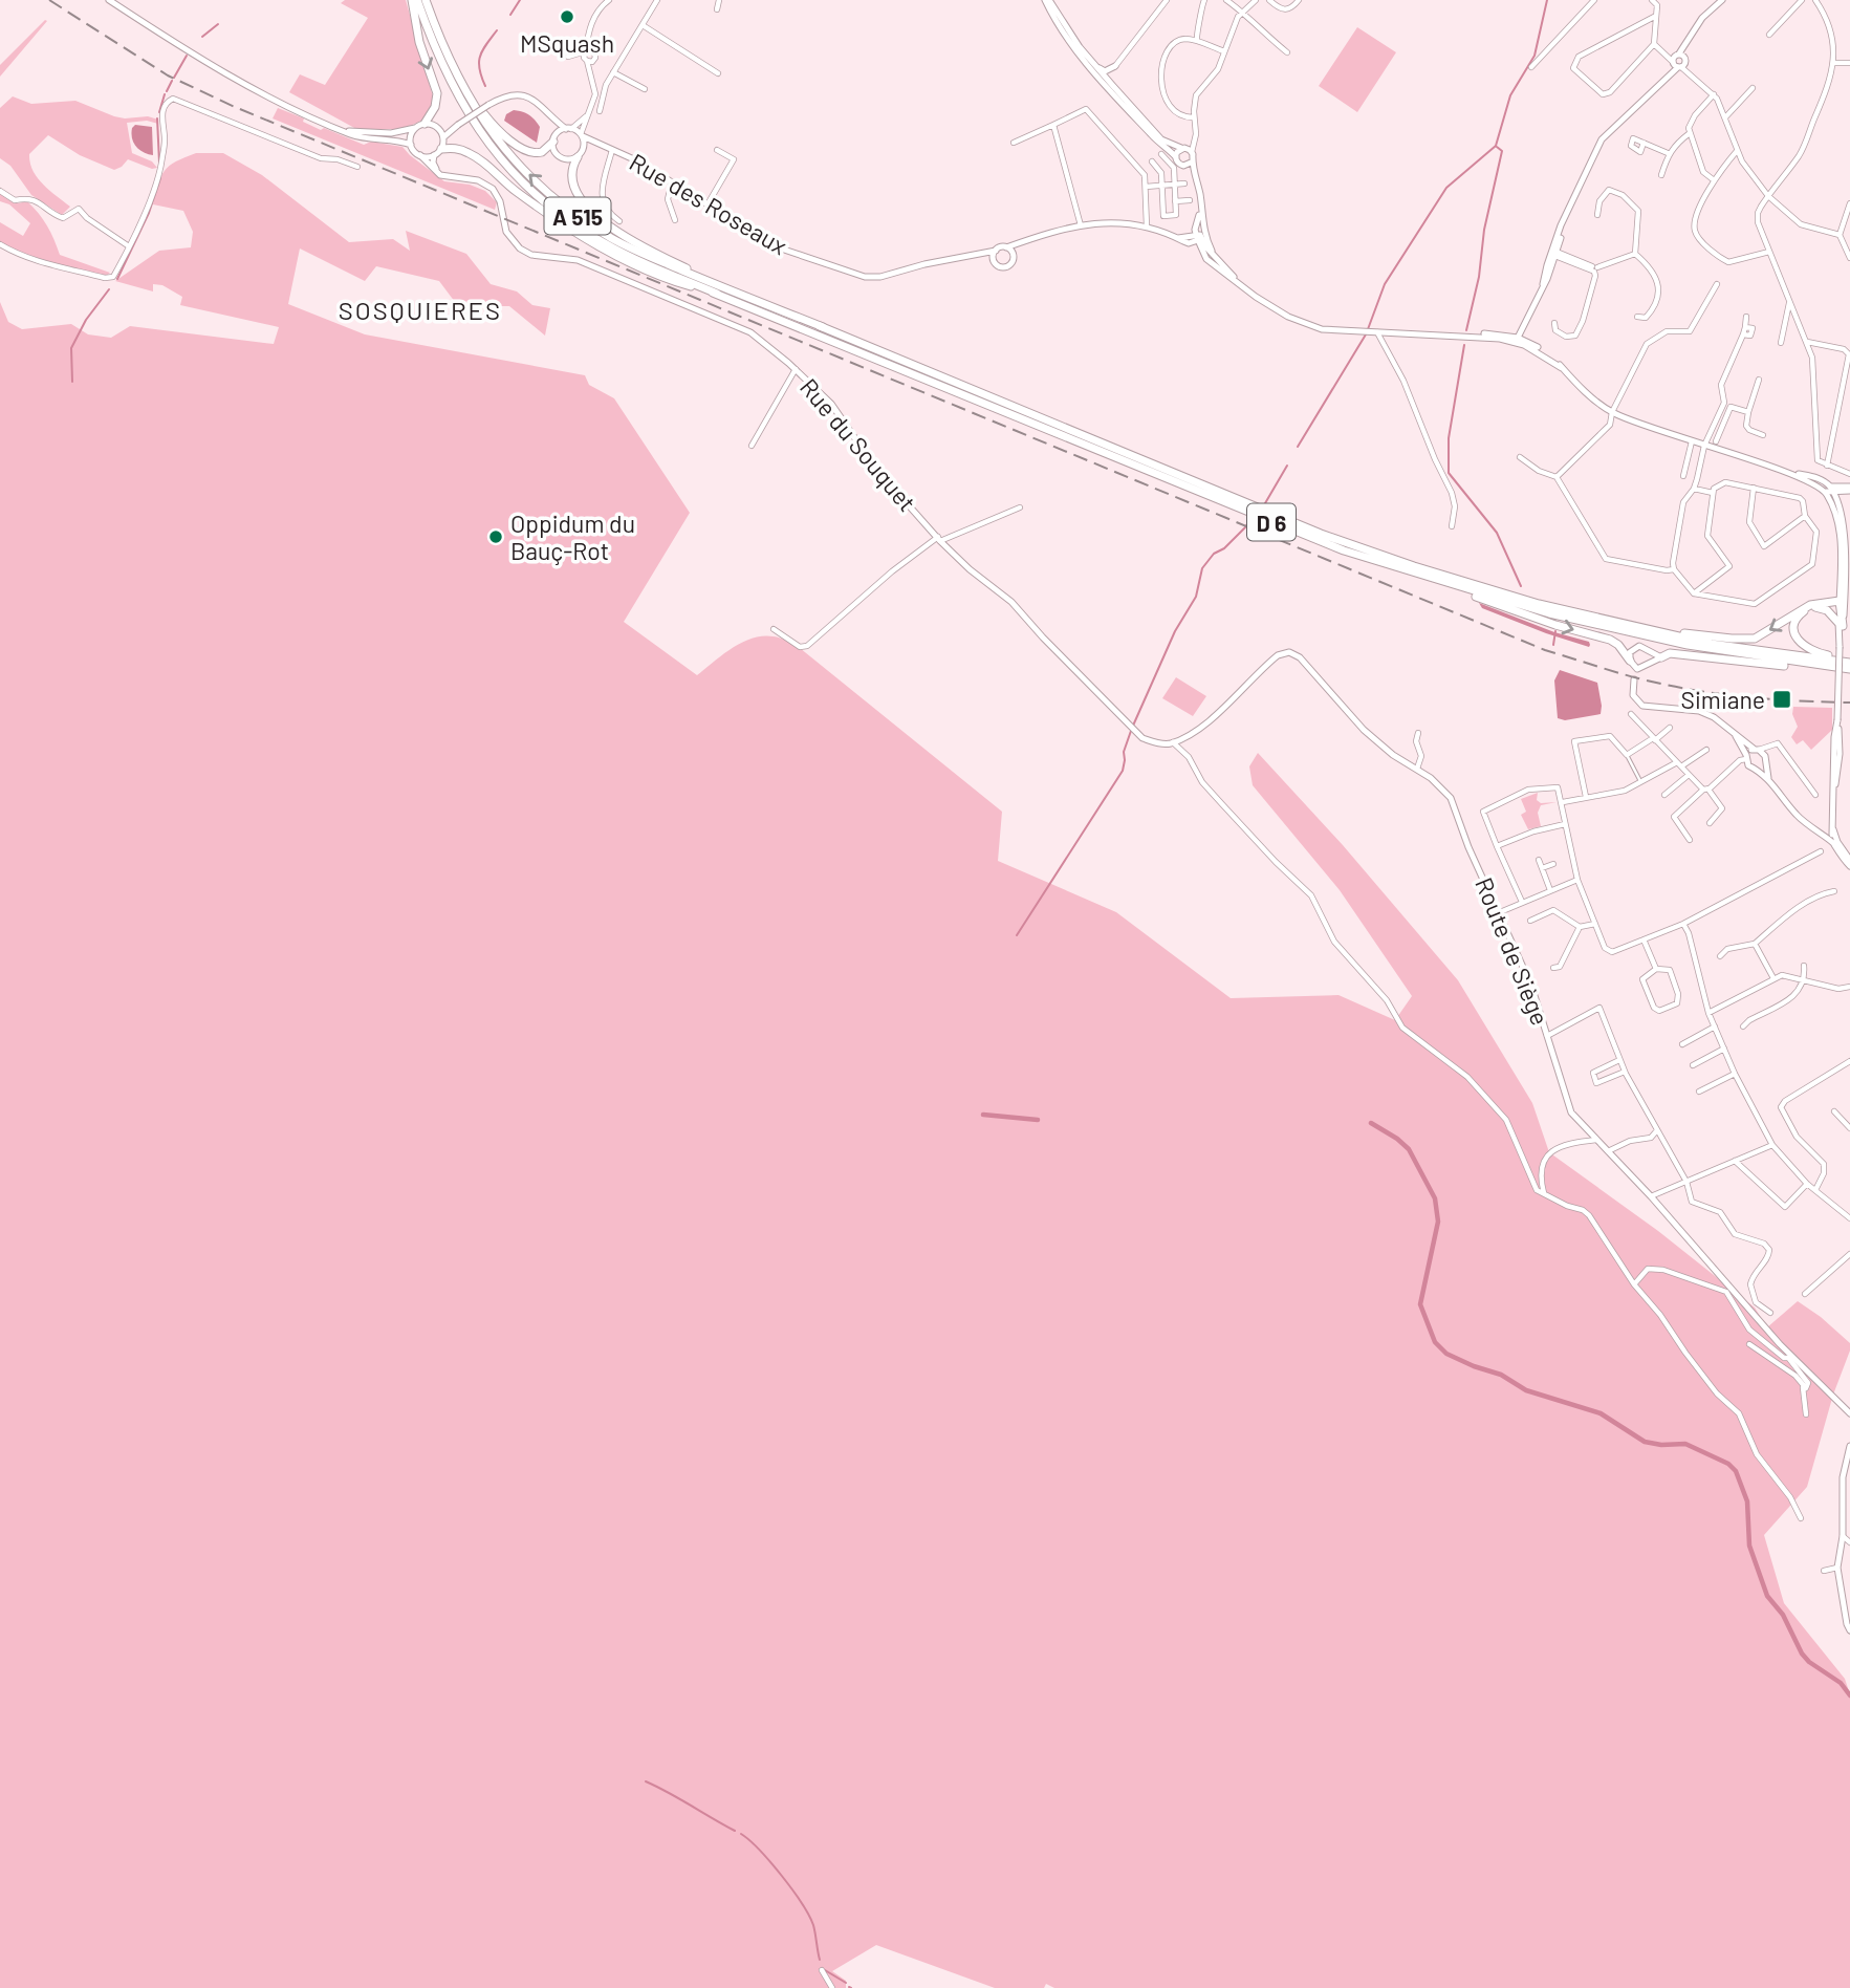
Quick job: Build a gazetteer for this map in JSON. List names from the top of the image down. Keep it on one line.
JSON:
{"streets":{"highway":["A 515","D 6"],"main road":["Rue des Roseaux","Rue du Souquet","Route de Siège"]},"crossings":[["A 515","D 6"],["Rue du Souquet","Route de Siège"]],"districts":["SOSQUIERES"],"places":{"other":["MSquash","Oppidum du Bauç-Rot"],"transit":["Simiane"]}}
